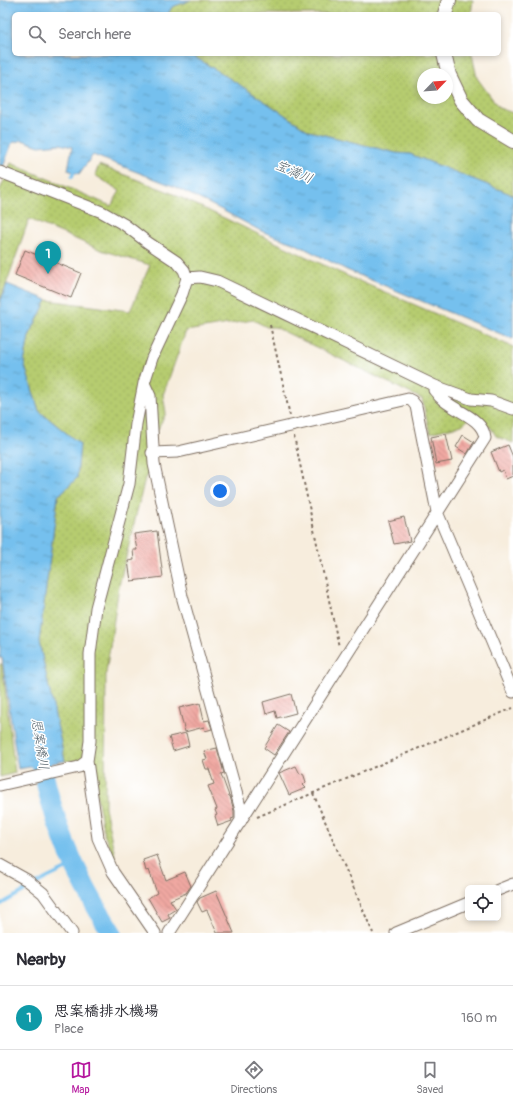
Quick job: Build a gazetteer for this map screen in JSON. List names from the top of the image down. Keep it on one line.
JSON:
{"water":["宝満川","思案橋川"],"north":"top right","page":{"search":"Search here","pins":"1","heading":"Nearby","list":[{"mark":"1","name":"思案橋排水機場","note":"Place","value":"160 m"}],"nav":["Map","Directions","Saved"]}}
